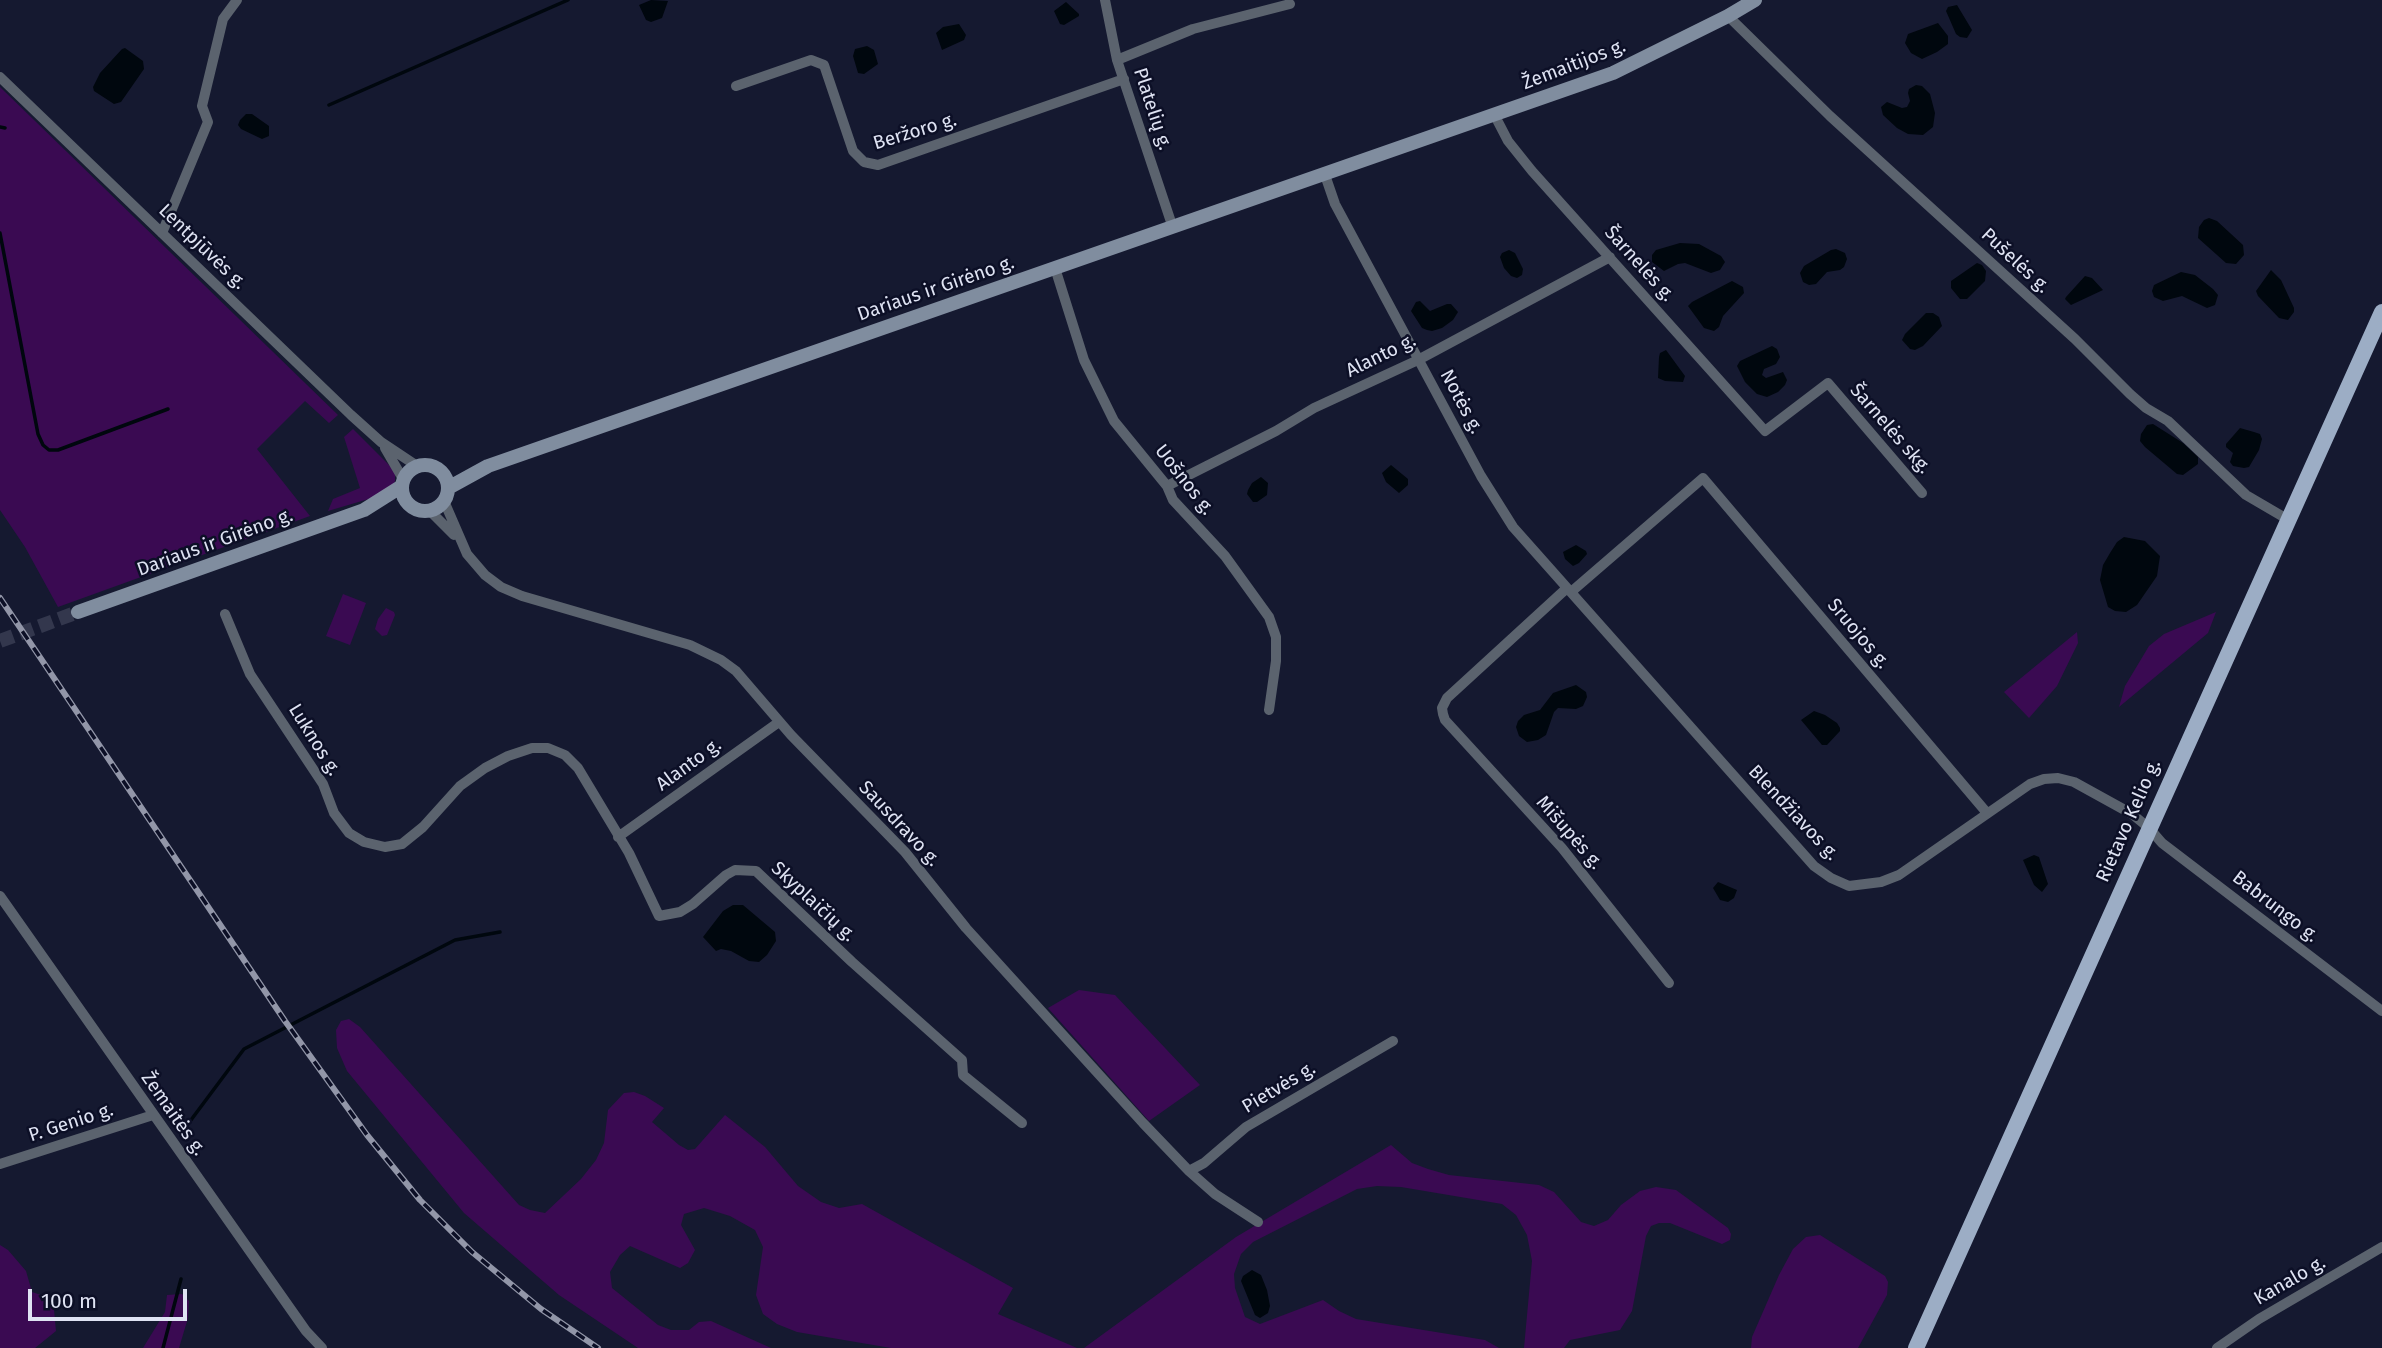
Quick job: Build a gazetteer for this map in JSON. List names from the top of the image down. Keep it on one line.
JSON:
{"streets":{"main road":["Žemaitijos g.","Dariaus ir Girėno g.","Rietavo Kelio g."],"street":["Platelių g.","Beržoro g.","Lentpjūvės g.","Pušelės g.","Šarnelės g.","Alanto g.","Notės g.","Šarnelės skg.","Uošnos g.","Sruojos g.","Luknos g.","Blendžiavos g.","Sausdravo g.","Mišupės g.","Skyplaičių g.","Babrungo g.","Pietvės g.","Žemaitės g.","P. Genio g.","Kanalo g."]},"crossings":[["Žemaitijos g.","Pušelės g."],["Žemaitijos g.","Šarnelės g."],["Žemaitijos g.","Dariaus ir Girėno g."],["Platelių g.","Beržoro g."],["Platelių g.","Dariaus ir Girėno g."],["Lentpjūvės g.","Dariaus ir Girėno g."],["Lentpjūvės g.","Sausdravo g."],["Pušelės g.","Rietavo Kelio g."],["Šarnelės g.","Alanto g."],["Šarnelės g.","Šarnelės skg."],["Dariaus ir Girėno g.","Notės g."],["Dariaus ir Girėno g.","Uošnos g."],["Dariaus ir Girėno g.","Sausdravo g."],["Alanto g.","Notės g."],["Alanto g.","Uošnos g."],["Alanto g.","Sausdravo g."],["Alanto g.","Skyplaičių g."],["Notės g.","Sruojos g."],["Notės g.","Blendžiavos g."],["Notės g.","Mišupės g."],["Sruojos g.","Blendžiavos g."],["Sruojos g.","Mišupės g."],["Luknos g.","Skyplaičių g."],["Blendžiavos g.","Rietavo Kelio g."],["Blendžiavos g.","Mišupės g."],["Blendžiavos g.","Babrungo g."],["Rietavo Kelio g.","Babrungo g."],["Sausdravo g.","Pietvės g."],["Žemaitės g.","P. Genio g."]],"scale_bar":"100 m"}
